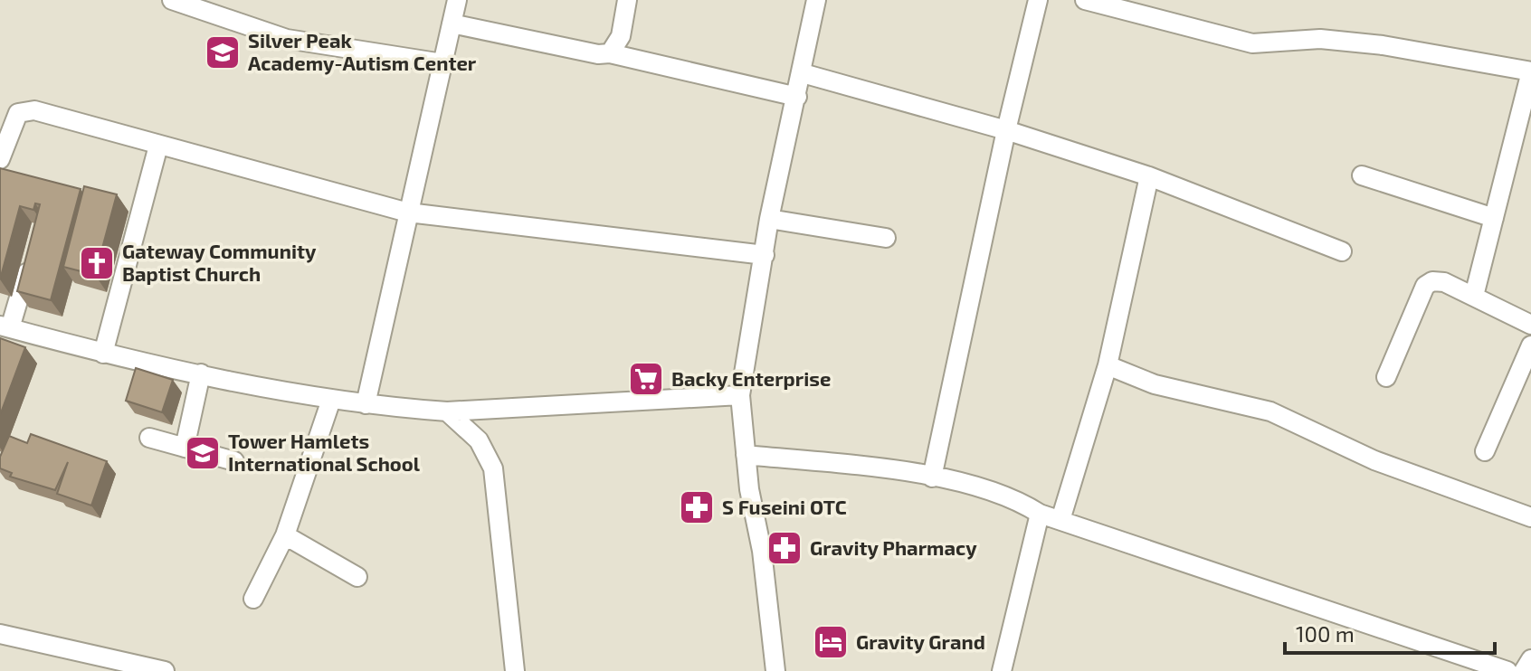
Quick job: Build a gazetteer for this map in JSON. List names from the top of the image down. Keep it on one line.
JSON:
{"places":{"school or university":["Silver Peak Academy-Autism Center","Tower Hamlets International School"],"church":["Gateway Community Baptist Church"],"supermarket":["Backy Enterprise"],"pharmacy":["S Fuseini OTC","Gravity Pharmacy"],"hotel":["Gravity Grand"]},"scale_bar":"100 m"}
